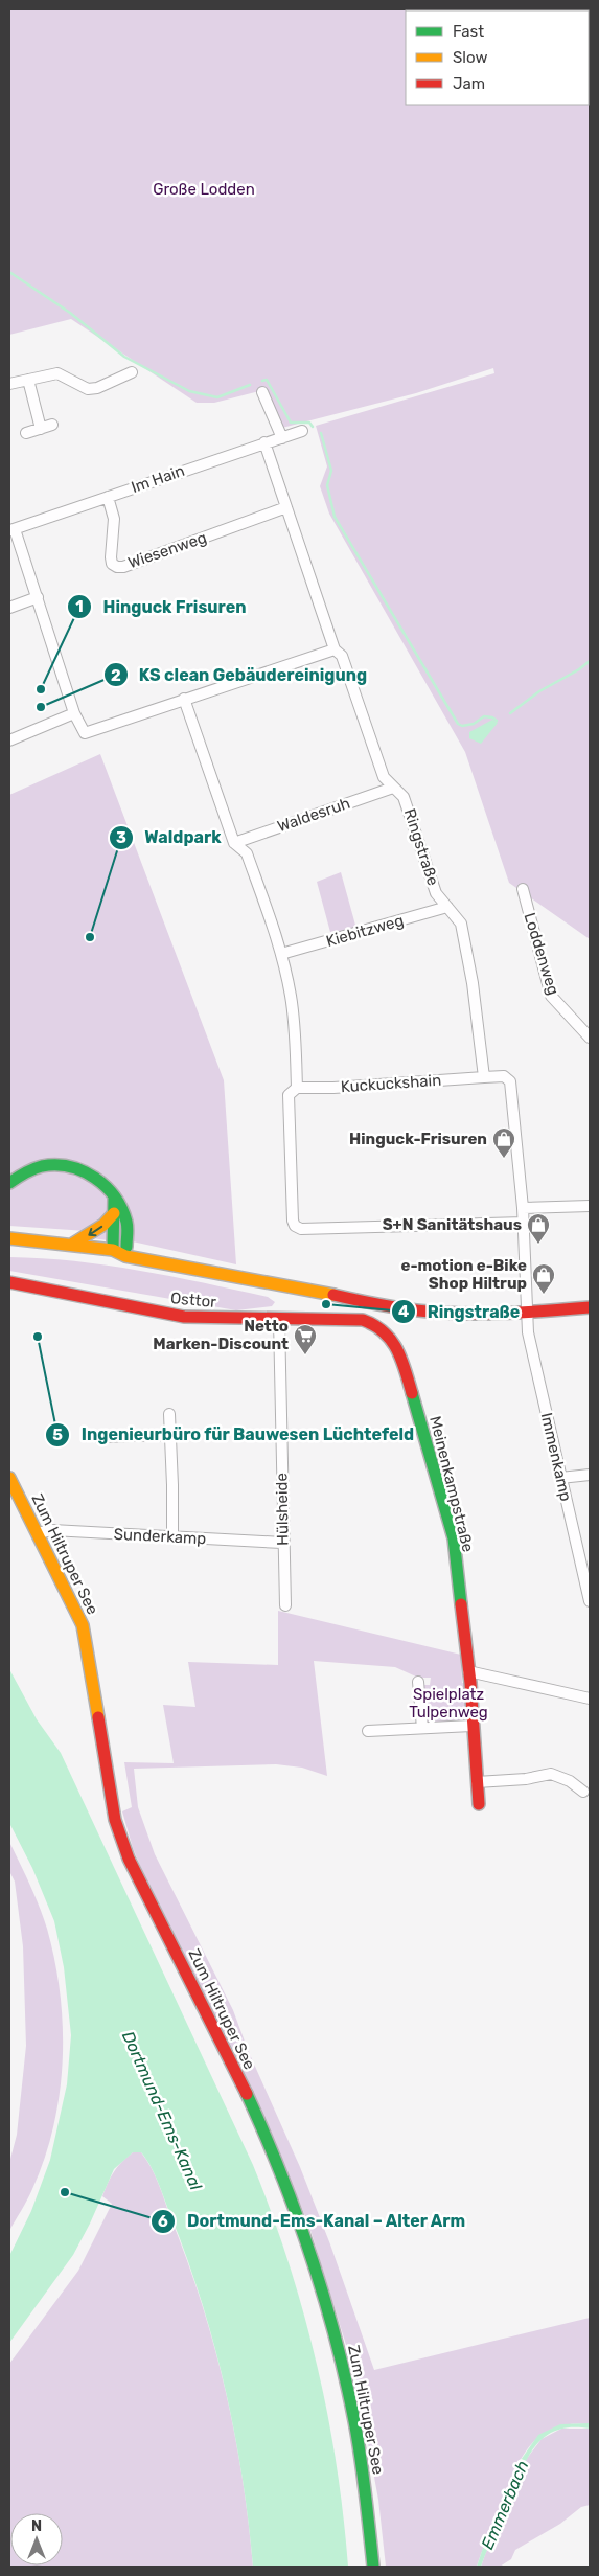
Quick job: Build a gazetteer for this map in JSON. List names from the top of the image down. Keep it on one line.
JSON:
{"streets":{"street":["Im Hain","Wiesenweg","Waldesruh","Ringstraße","Kiebitzweg","Loddenweg","Kuckuckshain","Osttor","Immenkamp","Meinenkampstraße","Hülsheide","Sunderkamp","Zum Hiltruper See"]},"crossings":[["Im Hain","Wiesenweg"],["Im Hain","Ringstraße"],["Wiesenweg","Ringstraße"],["Waldesruh","Ringstraße"],["Ringstraße","Kiebitzweg"],["Ringstraße","Kuckuckshain"],["Osttor","Immenkamp"],["Osttor","Meinenkampstraße"],["Osttor","Hülsheide"],["Hülsheide","Sunderkamp"],["Sunderkamp","Zum Hiltruper See"]],"water":["Dortmund-Ems-Kanal","Emmerbach"],"parks":["Große Lodden","Spielplatz Tulpenweg"],"places":{"other":["Hinguck Frisuren","KS clean Gebäudereinigung","Waldpark","Ringstraße","Ingenieurbüro für Bauwesen Lüchtefeld","Dortmund-Ems-Kanal – Alter Arm"],"shop":["Hinguck-Frisuren","S+N Sanitätshaus","e-motion e-Bike Shop Hiltrup"],"supermarket":["Netto Marken-Discount"]},"legend":["Fast","Slow","Jam"],"north":"top"}
